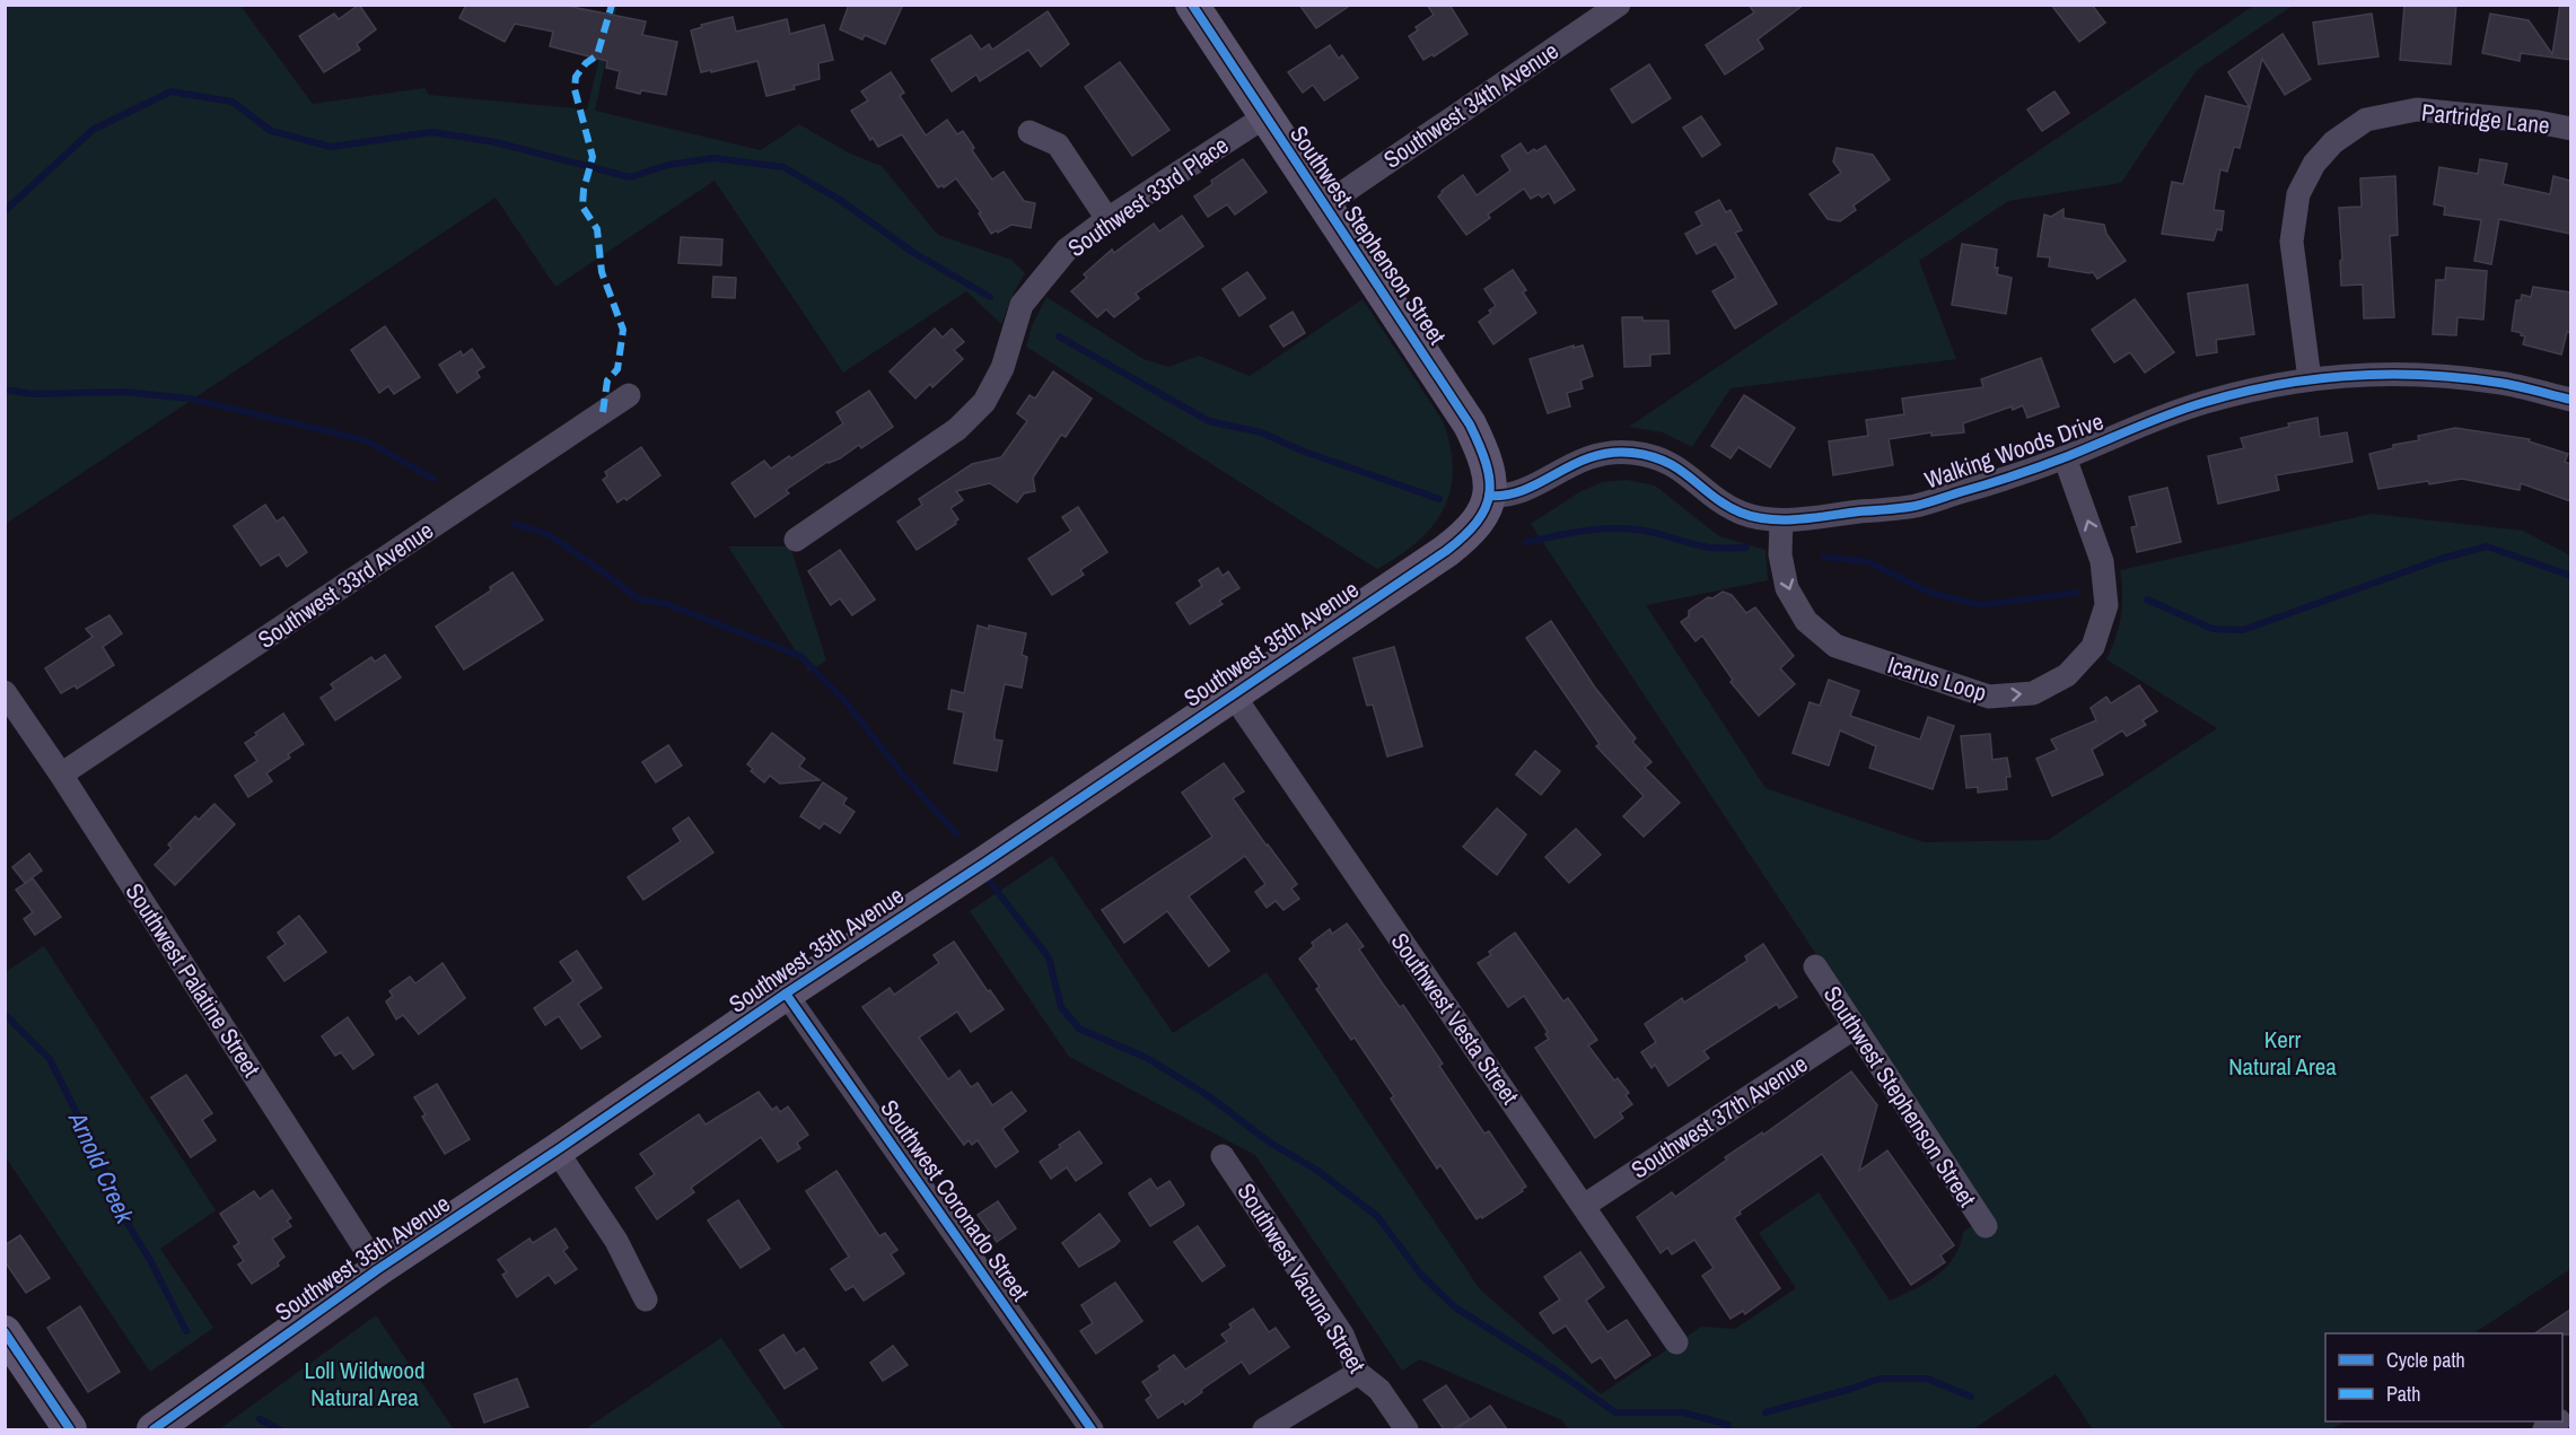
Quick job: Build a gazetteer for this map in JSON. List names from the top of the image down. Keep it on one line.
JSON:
{"streets":{"street":["Southwest 34th Avenue","Partridge Lane","Southwest 33rd Place","Southwest Stephenson Street","Walking Woods Drive","Southwest 33rd Avenue","Southwest 35th Avenue","Icarus Loop","Southwest Palatine Street","Southwest Vesta Street","Southwest 37th Avenue","Southwest Coronado Street","Southwest Vacuna Street"]},"crossings":[["Southwest 34th Avenue","Southwest Stephenson Street"],["Partridge Lane","Walking Woods Drive"],["Southwest 33rd Place","Southwest Stephenson Street"],["Southwest Stephenson Street","Walking Woods Drive"],["Southwest Stephenson Street","Southwest 35th Avenue"],["Southwest Stephenson Street","Southwest 37th Avenue"],["Walking Woods Drive","Southwest 35th Avenue"],["Walking Woods Drive","Icarus Loop"],["Southwest 33rd Avenue","Southwest Palatine Street"],["Southwest 35th Avenue","Southwest Palatine Street"],["Southwest 35th Avenue","Southwest Vesta Street"],["Southwest 35th Avenue","Southwest Coronado Street"],["Southwest Vesta Street","Southwest 37th Avenue"]],"water":["Arnold Creek"],"parks":["Kerr Natural Area","Loll Wildwood Natural Area"],"legend":["Cycle path","Path"]}
